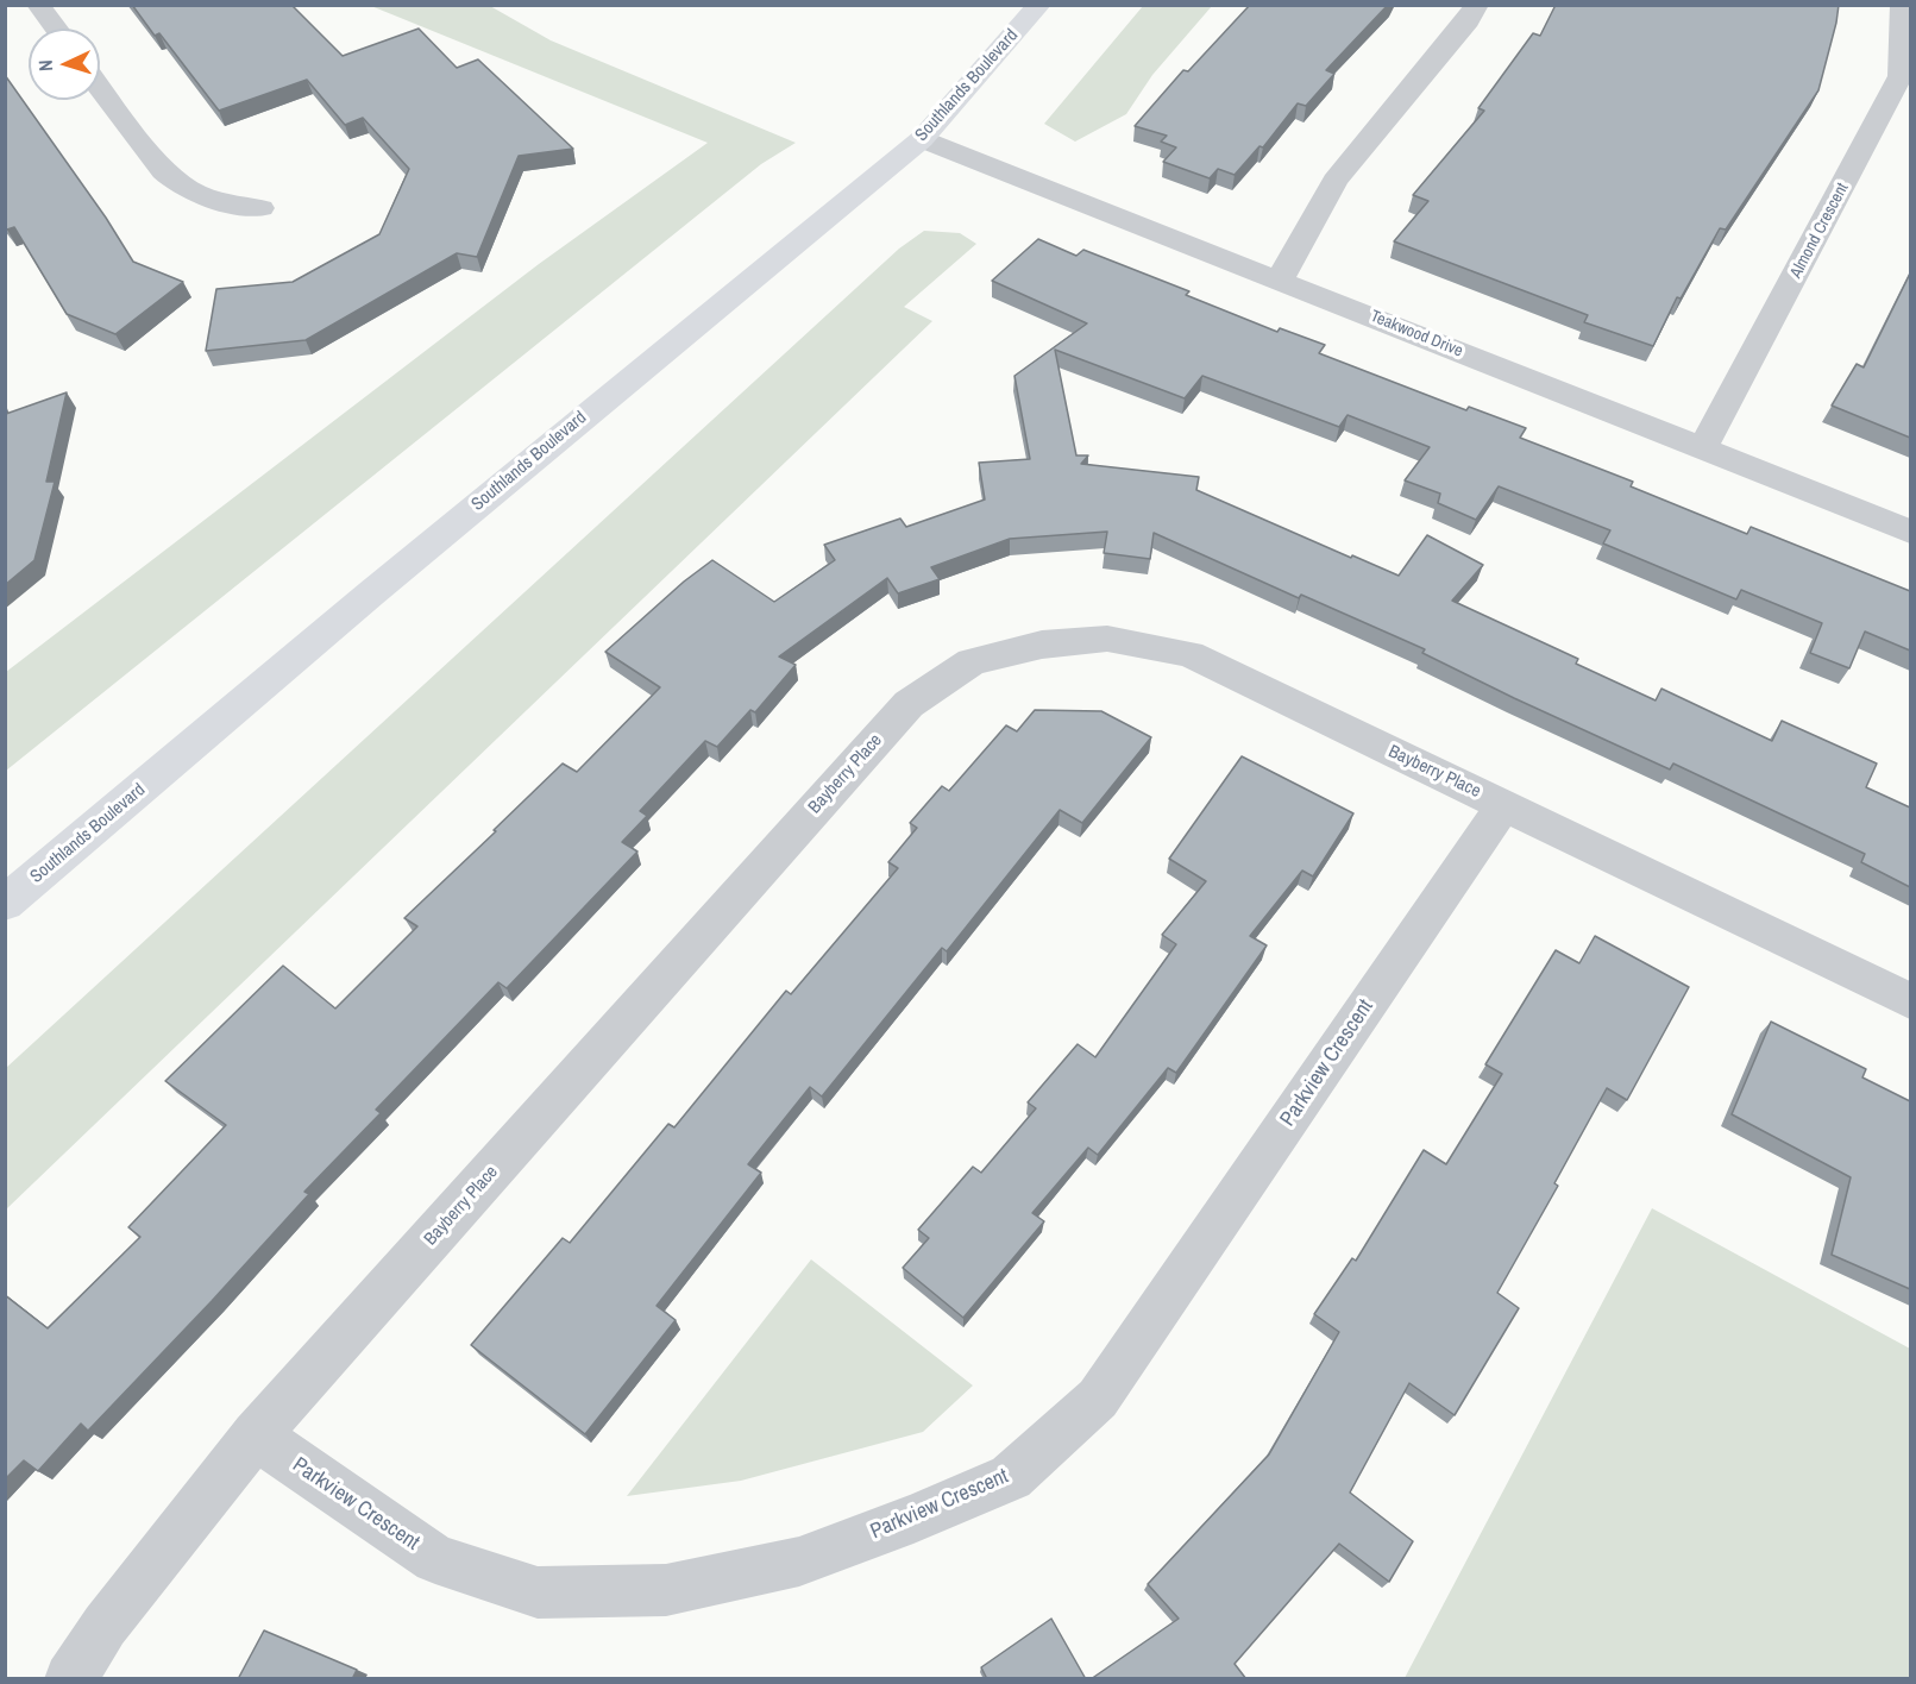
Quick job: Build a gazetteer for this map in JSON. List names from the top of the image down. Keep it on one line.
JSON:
{"streets":{"main road":["Southlands Boulevard"],"street":["Almond Crescent","Teakwood Drive","Bayberry Place","Parkview Crescent"]},"crossings":[["Southlands Boulevard","Teakwood Drive"],["Almond Crescent","Teakwood Drive"],["Bayberry Place","Parkview Crescent"]],"north":"left"}
